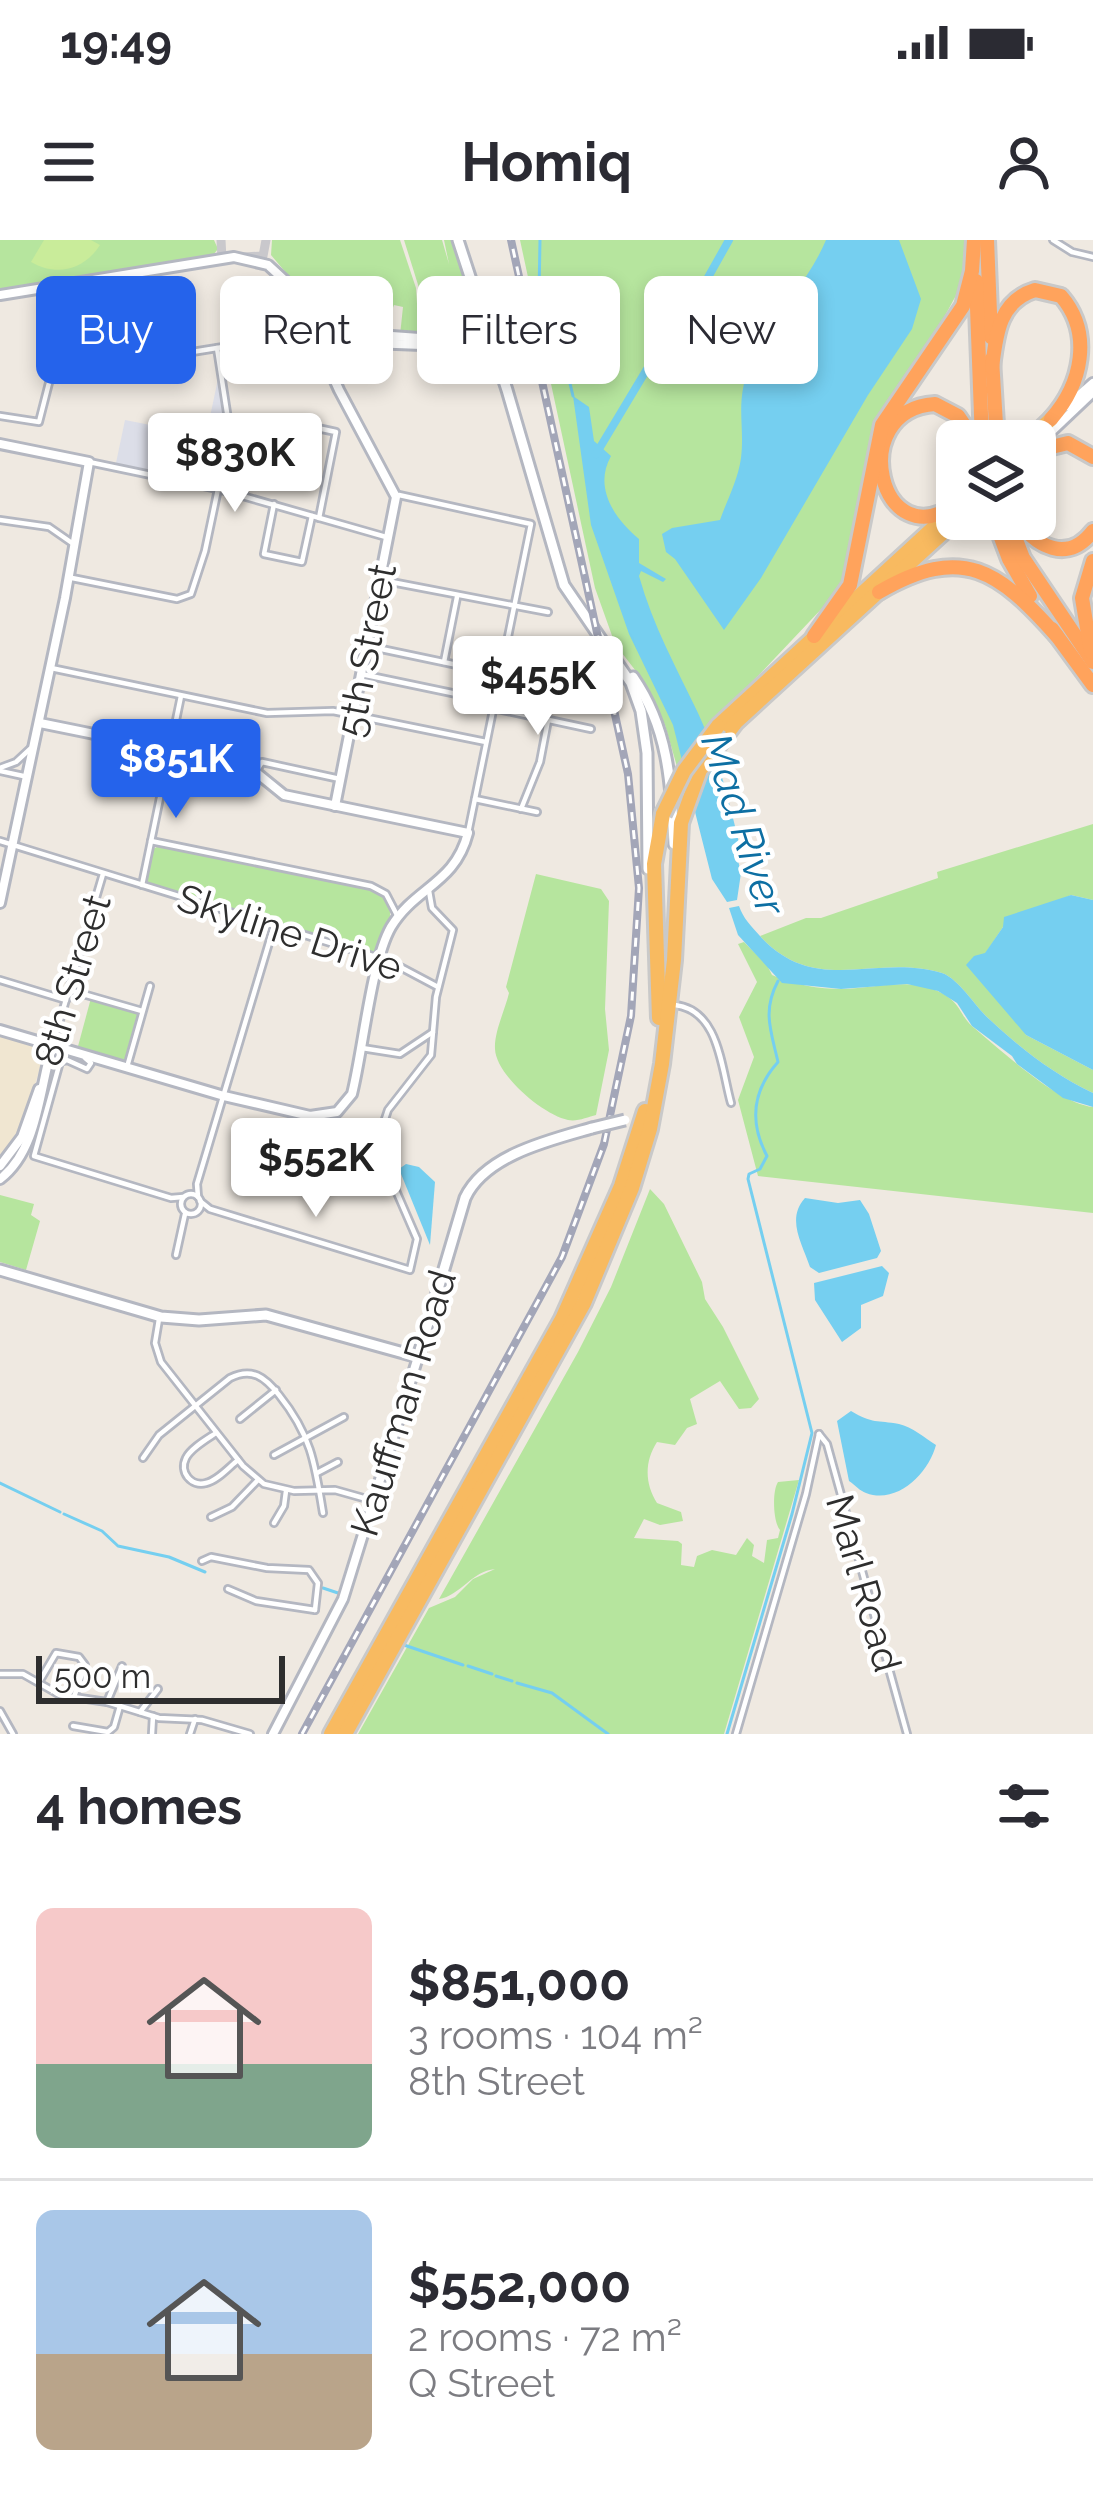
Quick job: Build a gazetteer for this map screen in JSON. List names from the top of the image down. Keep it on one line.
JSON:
{"streets":{"main road":["Kauffman Road"],"street":["5th Street","Skyline Drive","8th Street","Marl Road"]},"crossings":[["Skyline Drive","8th Street"]],"water":["Mad River"],"scale_bar":"500 m","page":{"status":"19:49","header":"Homiq","chip":["Buy","Rent","Filters","New"],"price":["$830K","$455K","$851K","$552K"],"scale":"500 m","heading":"4 homes","list":[{"name":"$851,000","note":"3 rooms · 104 m² · 8th Street"},{"name":"$552,000","note":"2 rooms · 72 m² · Q Street"}]}}
